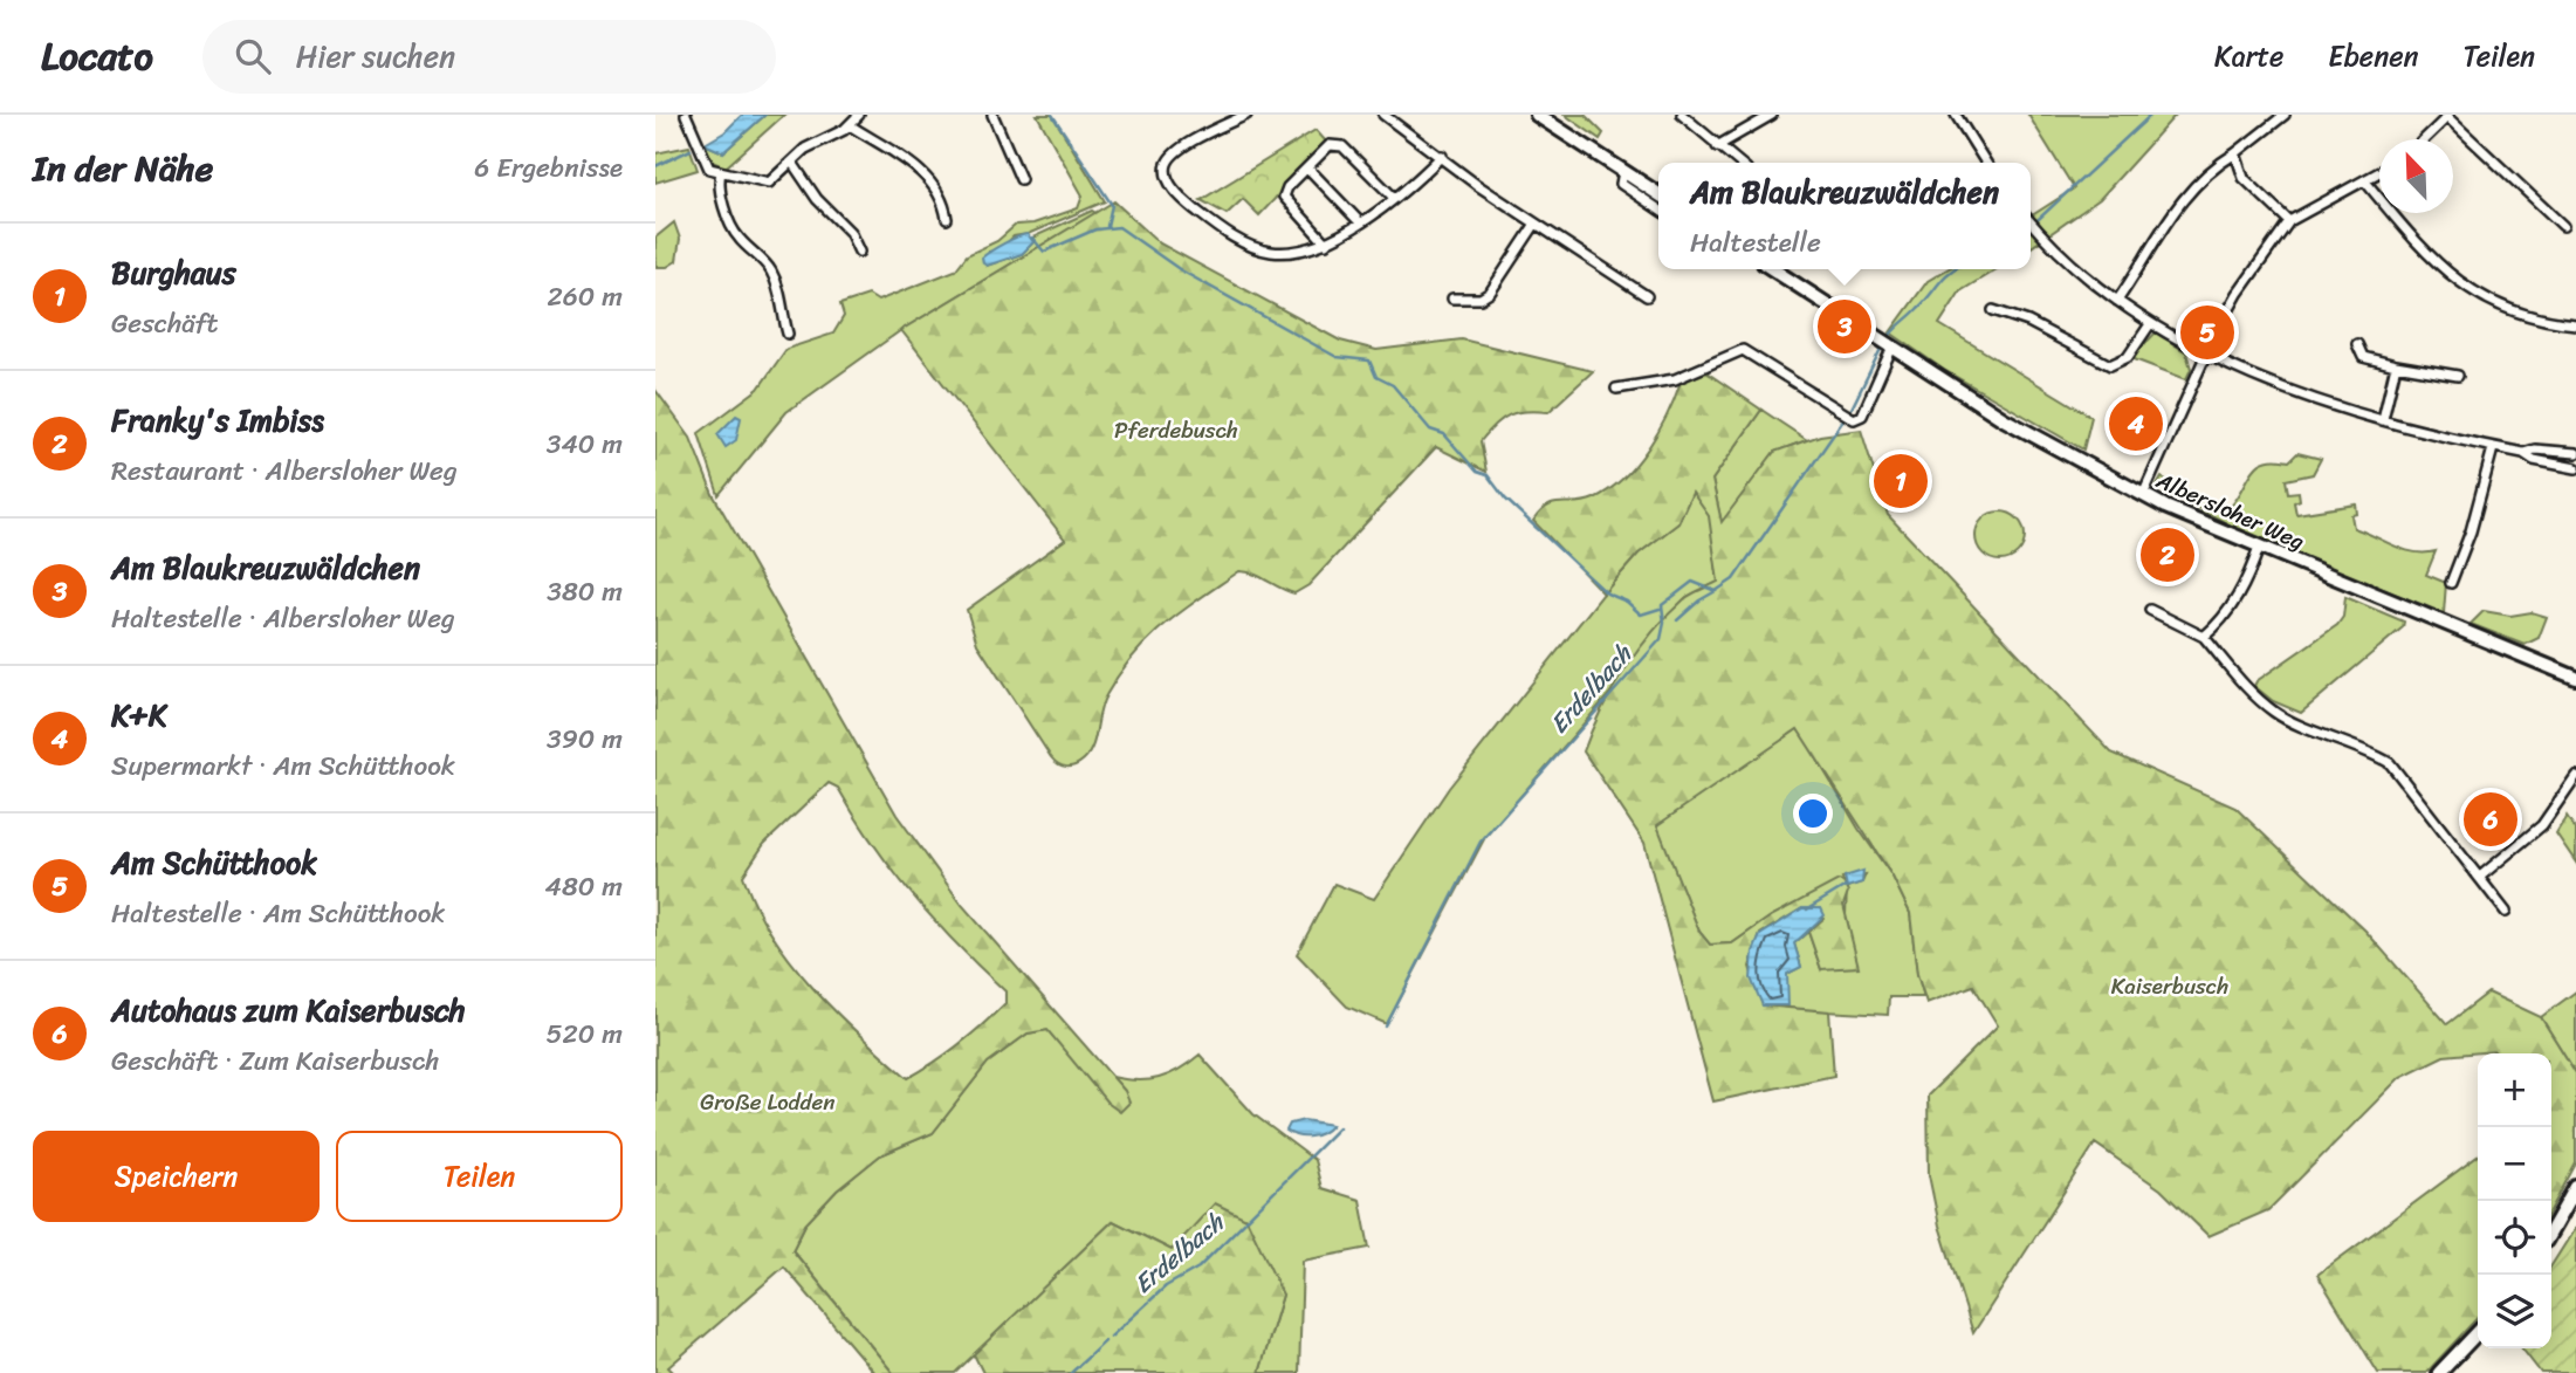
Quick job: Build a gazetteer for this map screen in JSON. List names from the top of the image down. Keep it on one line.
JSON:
{"streets":{"main road":["Albersloher Weg"]},"water":["Erdelbach"],"parks":["Pferdebusch","Kaiserbusch","Große Lodden"],"north":"top left","page":{"header":"Locato","search":"Hier suchen","nav":["Karte","Ebenen","Teilen"],"heading":["In der Nähe","6 Ergebnisse"],"popup":["Am Blaukreuzwäldchen","Haltestelle"],"list":[{"mark":"1","name":"Burghaus","note":"Geschäft","value":"260 m"},{"mark":"2","name":"Franky's Imbiss","note":"Restaurant · Albersloher Weg","value":"340 m"},{"mark":"3","name":"Am Blaukreuzwäldchen","note":"Haltestelle · Albersloher Weg","value":"380 m"},{"mark":"4","name":"K+K","note":"Supermarkt · Am Schütthook","value":"390 m"},{"mark":"5","name":"Am Schütthook","note":"Haltestelle · Am Schütthook","value":"480 m"},{"mark":"6","name":"Autohaus zum Kaiserbusch","note":"Geschäft · Zum Kaiserbusch","value":"520 m"}],"pins":["3","5","4","1","2","6"],"map_buttons":["+","−"],"buttons":["Speichern","Teilen"]}}
